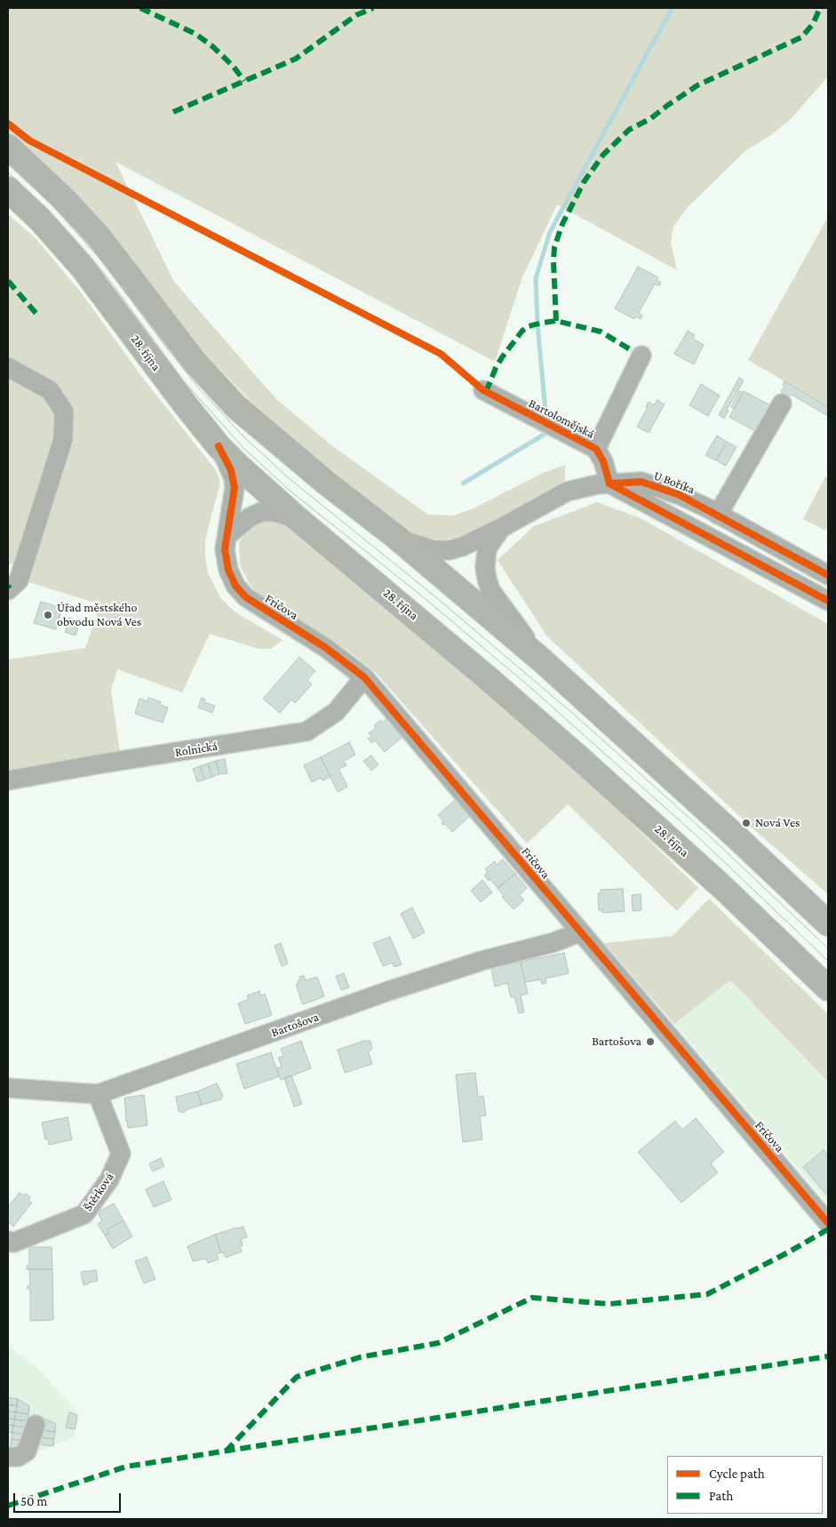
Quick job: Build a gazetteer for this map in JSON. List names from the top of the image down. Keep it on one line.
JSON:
{"streets":{"main road":["28. října"],"street":["Bartolomějská","U Boříka","Fričova","Rolnická","Bartošova","Štěrková"]},"crossings":[["28. října","Fričova"],["Bartolomějská","U Boříka"],["Fričova","Rolnická"],["Fričova","Bartošova"],["Bartošova","Štěrková"]],"places":["Úřad městského obvodu Nová Ves","Nová Ves","Bartošova"],"legend":["Cycle path","Path"],"scale_bar":"50 m"}
